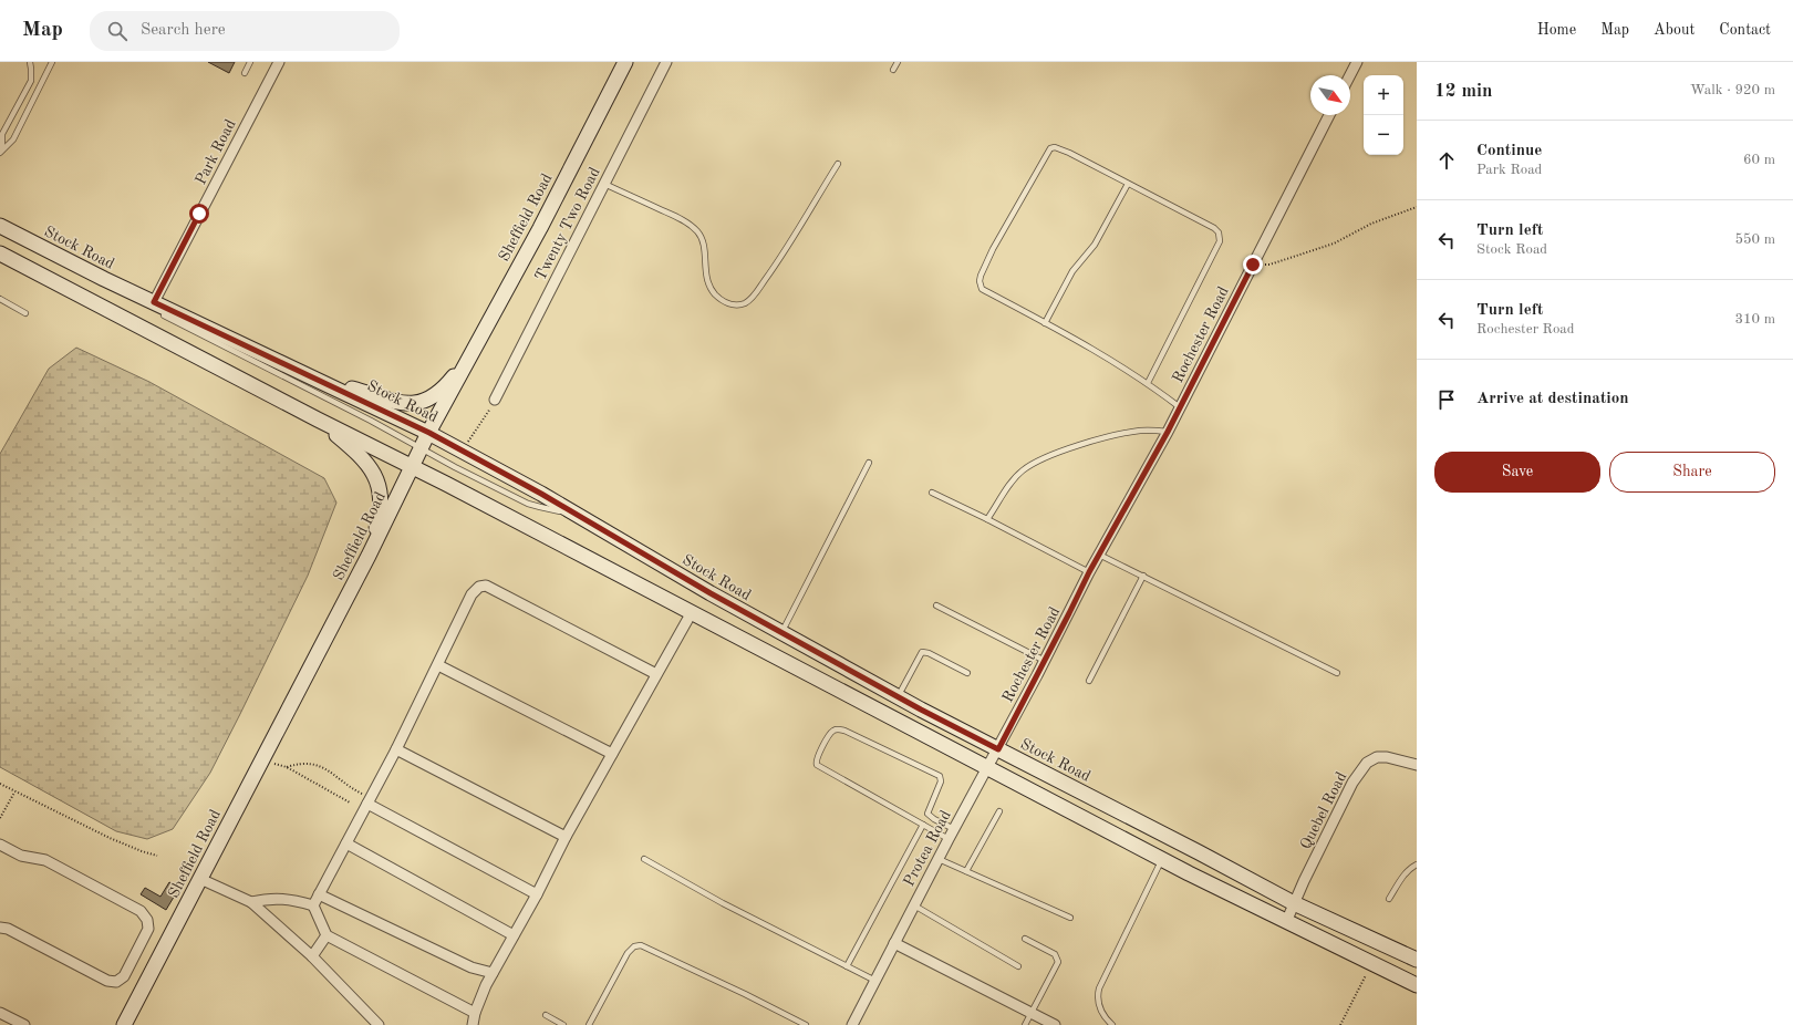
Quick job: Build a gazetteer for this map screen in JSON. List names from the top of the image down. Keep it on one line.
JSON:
{"streets":{"main road":["Sheffield Road","Stock Road"],"street":["Park Road","Twenty Two Road","Rochester Road","Quebel Road","Protea Road"]},"crossings":[["Park Road","Stock Road"],["Sheffield Road","Stock Road"],["Stock Road","Rochester Road"],["Stock Road","Quebel Road"],["Rochester Road","Protea Road"]],"north":"bottom right","page":{"header":"Map","search":"Search here","nav":["Home","Map","About","Contact"],"heading":["12 min","Walk · 920 m"],"map_buttons":["+","−"],"list":[["Continue","Park Road","60 m"],["Turn left","Stock Road","550 m"],["Turn left","Rochester Road","310 m"],"Arrive at destination"],"buttons":["Save","Share"]}}
